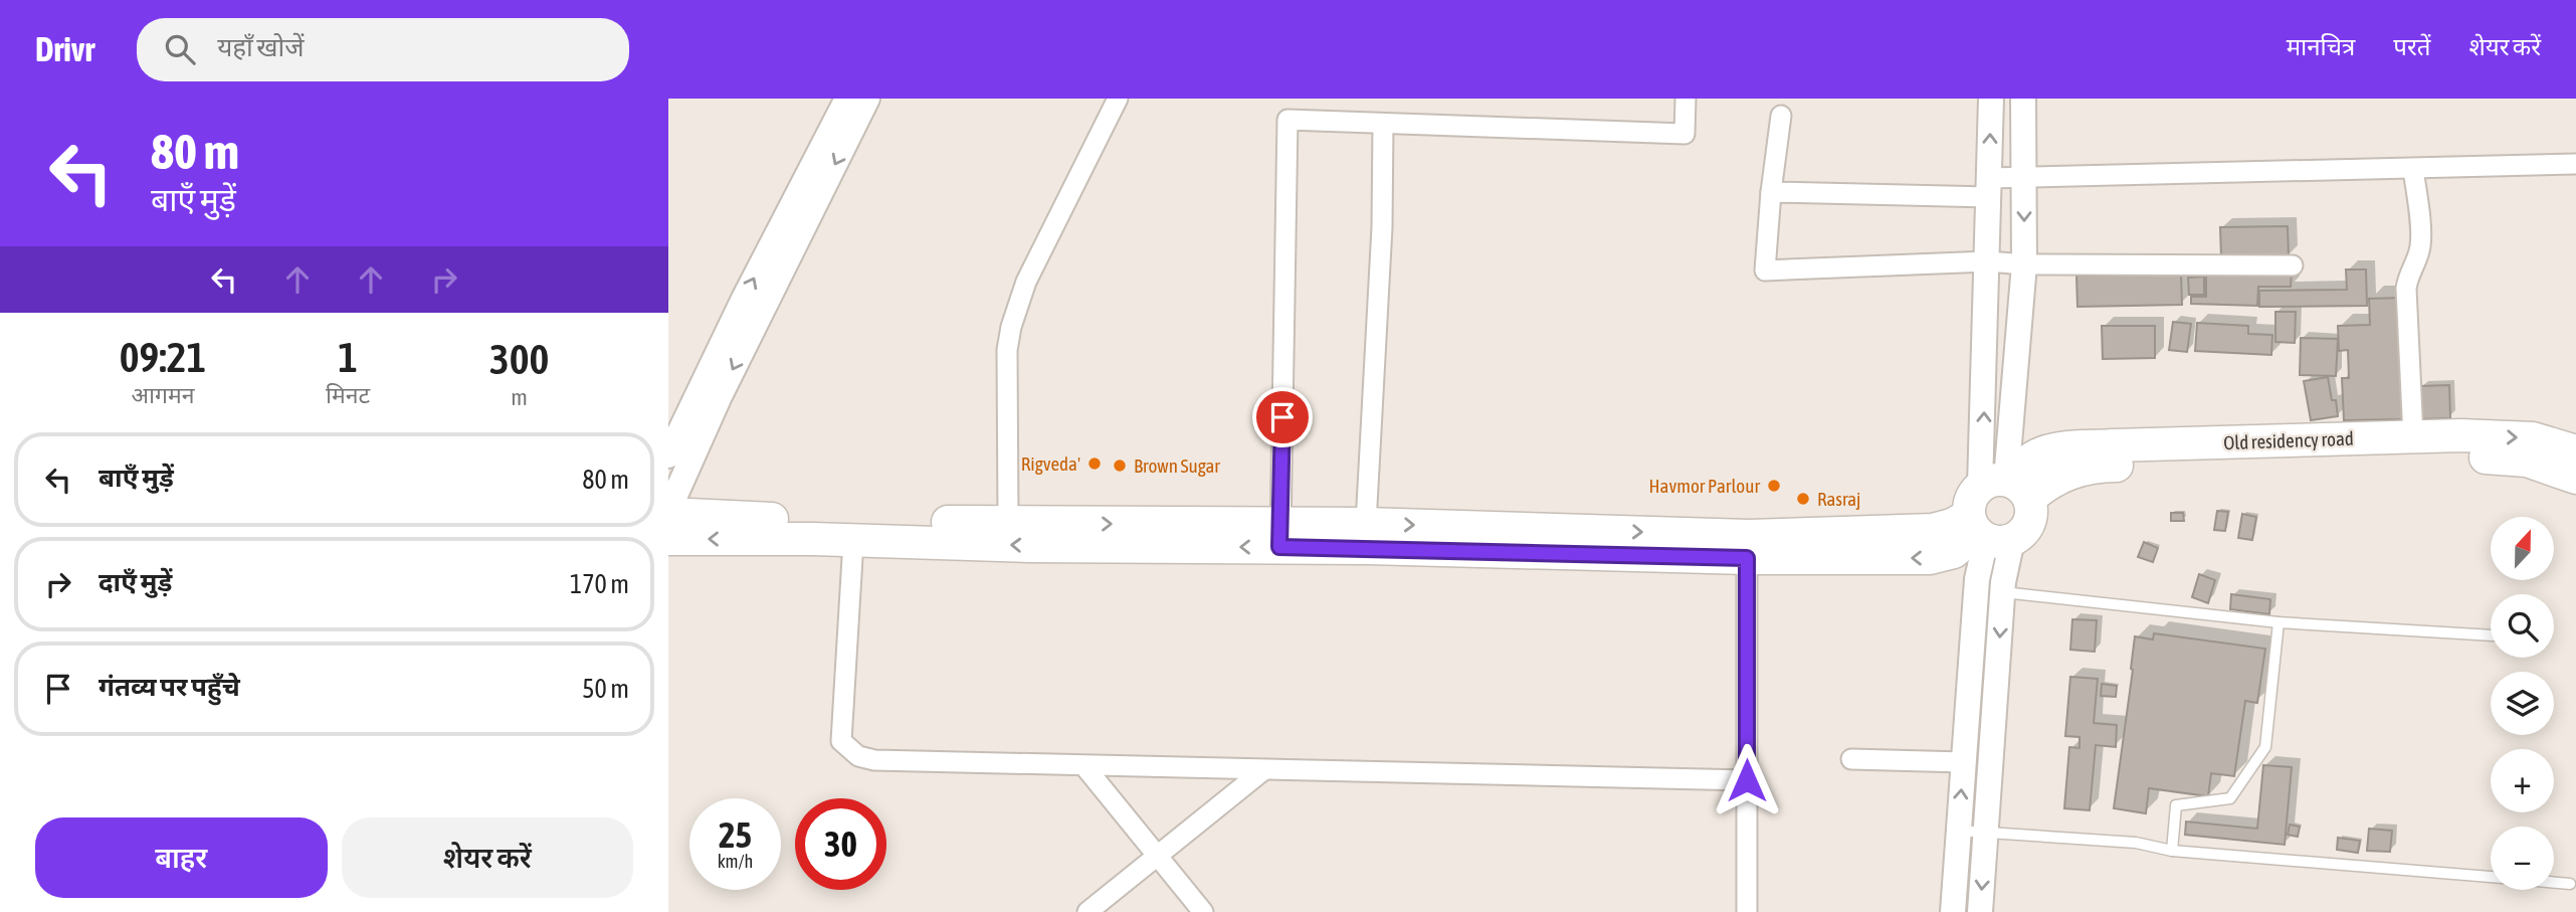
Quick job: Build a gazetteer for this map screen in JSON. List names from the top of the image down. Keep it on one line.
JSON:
{"streets":{"highway":["Old residency road"]},"places":["Rigveda'","Brown Sugar","Havmor Parlour","Rasraj"],"north":"top","page":{"header":"Drivr","search":"यहाँ खोजें","nav":["मानचित्र","परतें","शेयर करें"],"turn":["80 m","बाएँ मुड़ें"],"eta":["09:21","आगमन","1","मिनट","300","m"],"list":[{"name":"बाएँ मुड़ें","value":"80 m"},{"name":"दाएँ मुड़ें","value":"170 m"},{"name":"गंतव्य पर पहुँचे","value":"50 m"}],"map_buttons":["+","−"],"speed":"25 km/h","limit":"30","buttons":["बाहर","शेयर करें"]}}
